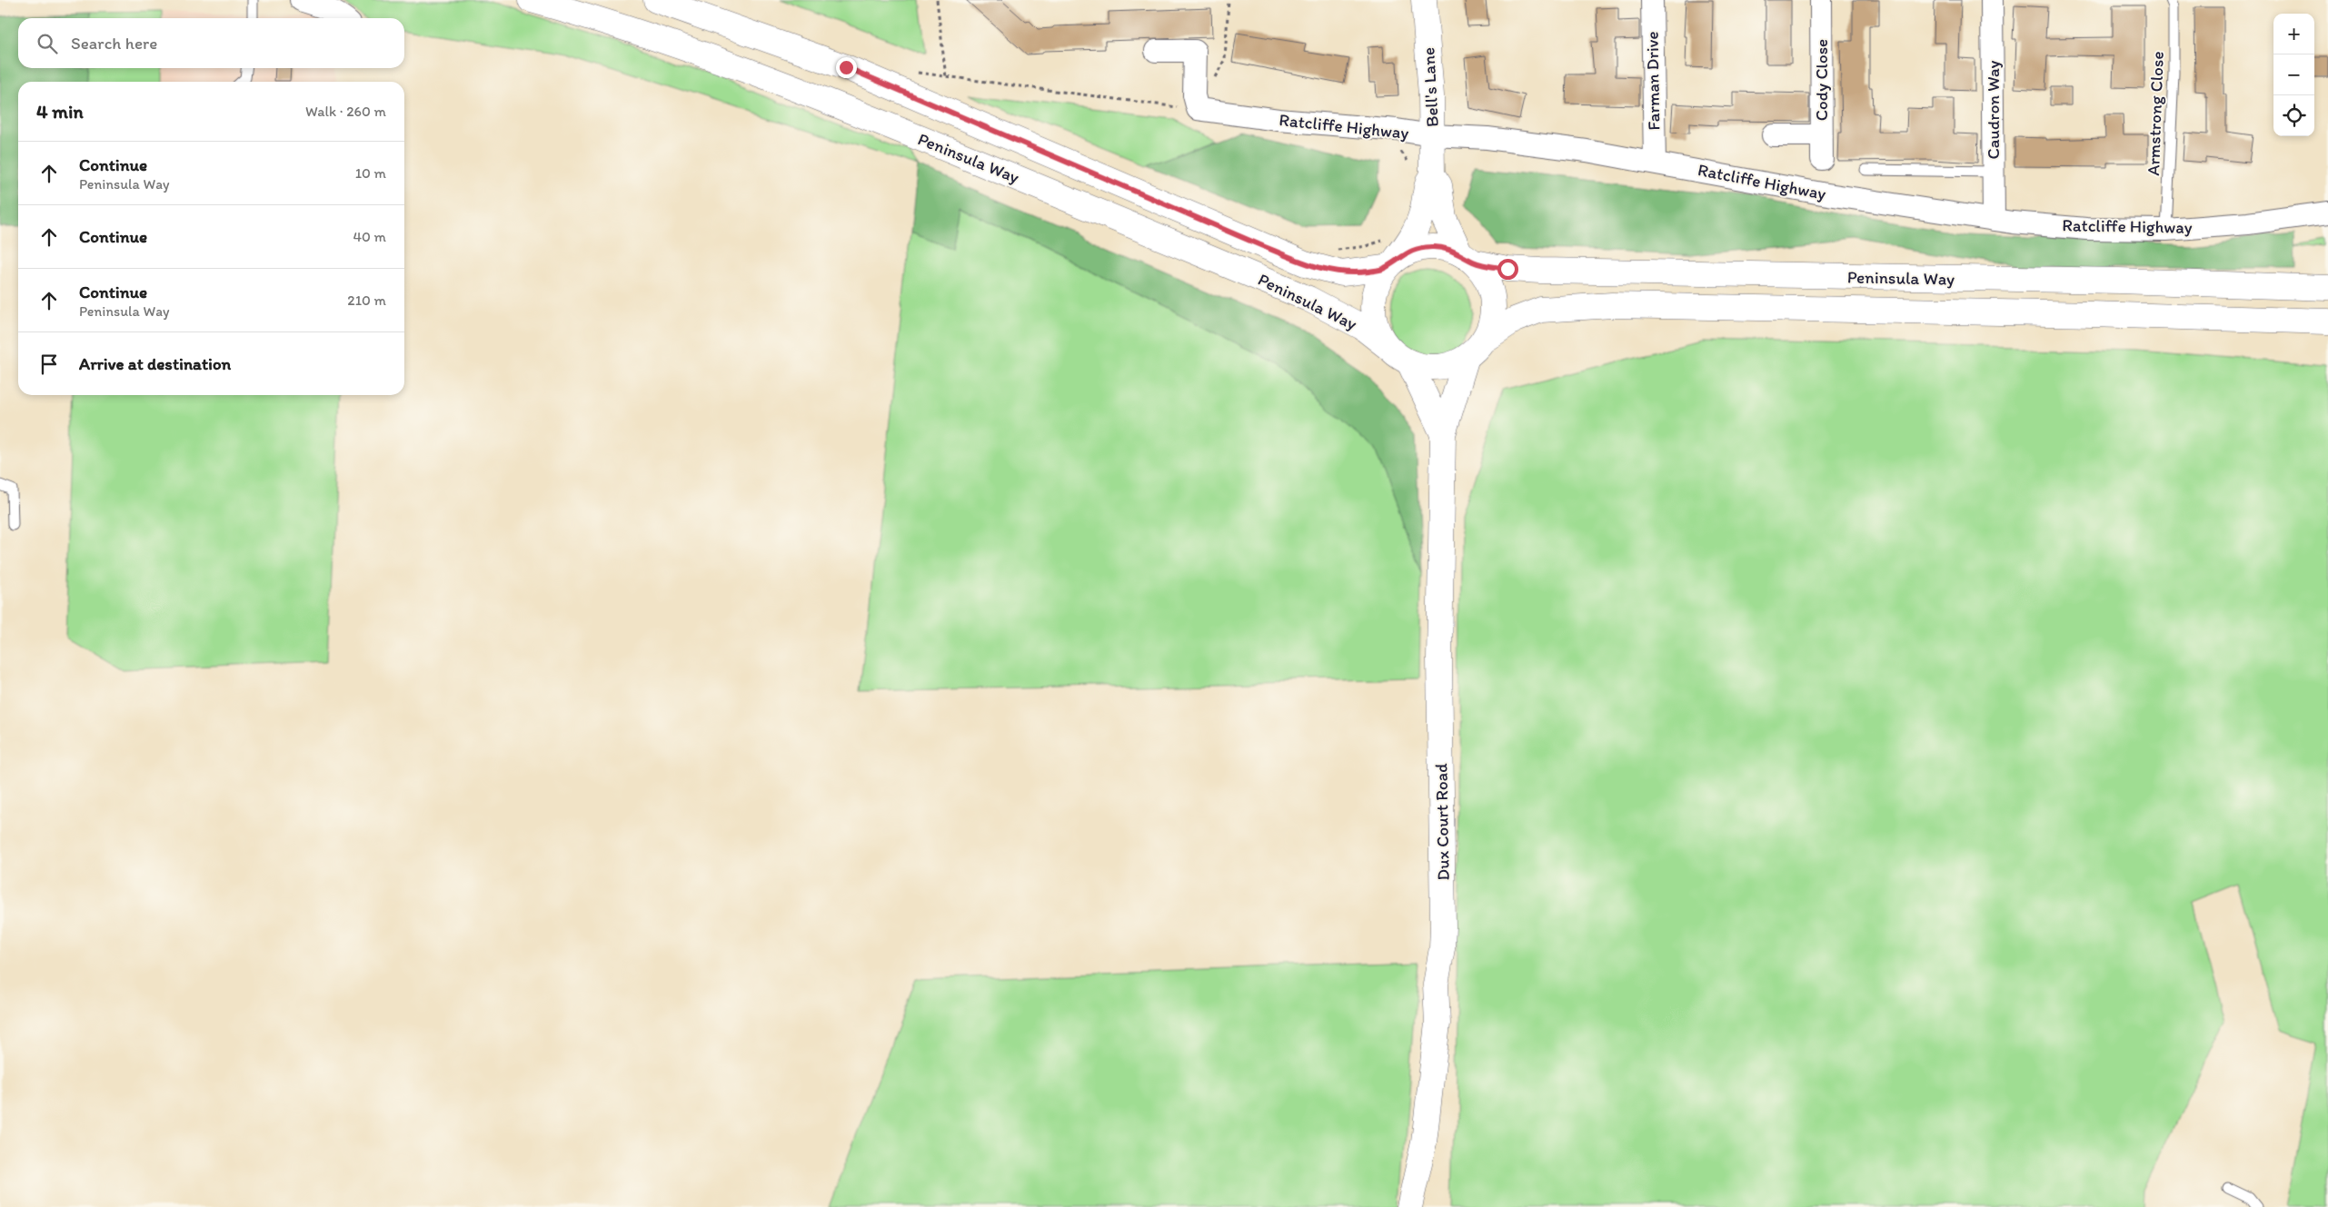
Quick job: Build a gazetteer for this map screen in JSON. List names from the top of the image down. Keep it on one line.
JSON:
{"streets":{"main road":["Bell's Lane","Peninsula Way","Dux Court Road"],"street":["Cody Close","Farman Drive","Caudron Way","Ratcliffe Highway"],"lane":["Armstrong Close"]},"crossings":[["Farman Drive","Ratcliffe Highway"],["Bell's Lane","Ratcliffe Highway"],["Bell's Lane","Peninsula Way"],["Bell's Lane","Dux Court Road"],["Caudron Way","Ratcliffe Highway"],["Armstrong Close","Ratcliffe Highway"],["Peninsula Way","Dux Court Road"]],"page":{"map_buttons":["+","−"],"search":"Search here","heading":["4 min","Walk · 260 m"],"list":[["Continue","Peninsula Way","10 m"],["Continue","40 m"],["Continue","Peninsula Way","210 m"],"Arrive at destination"]}}
